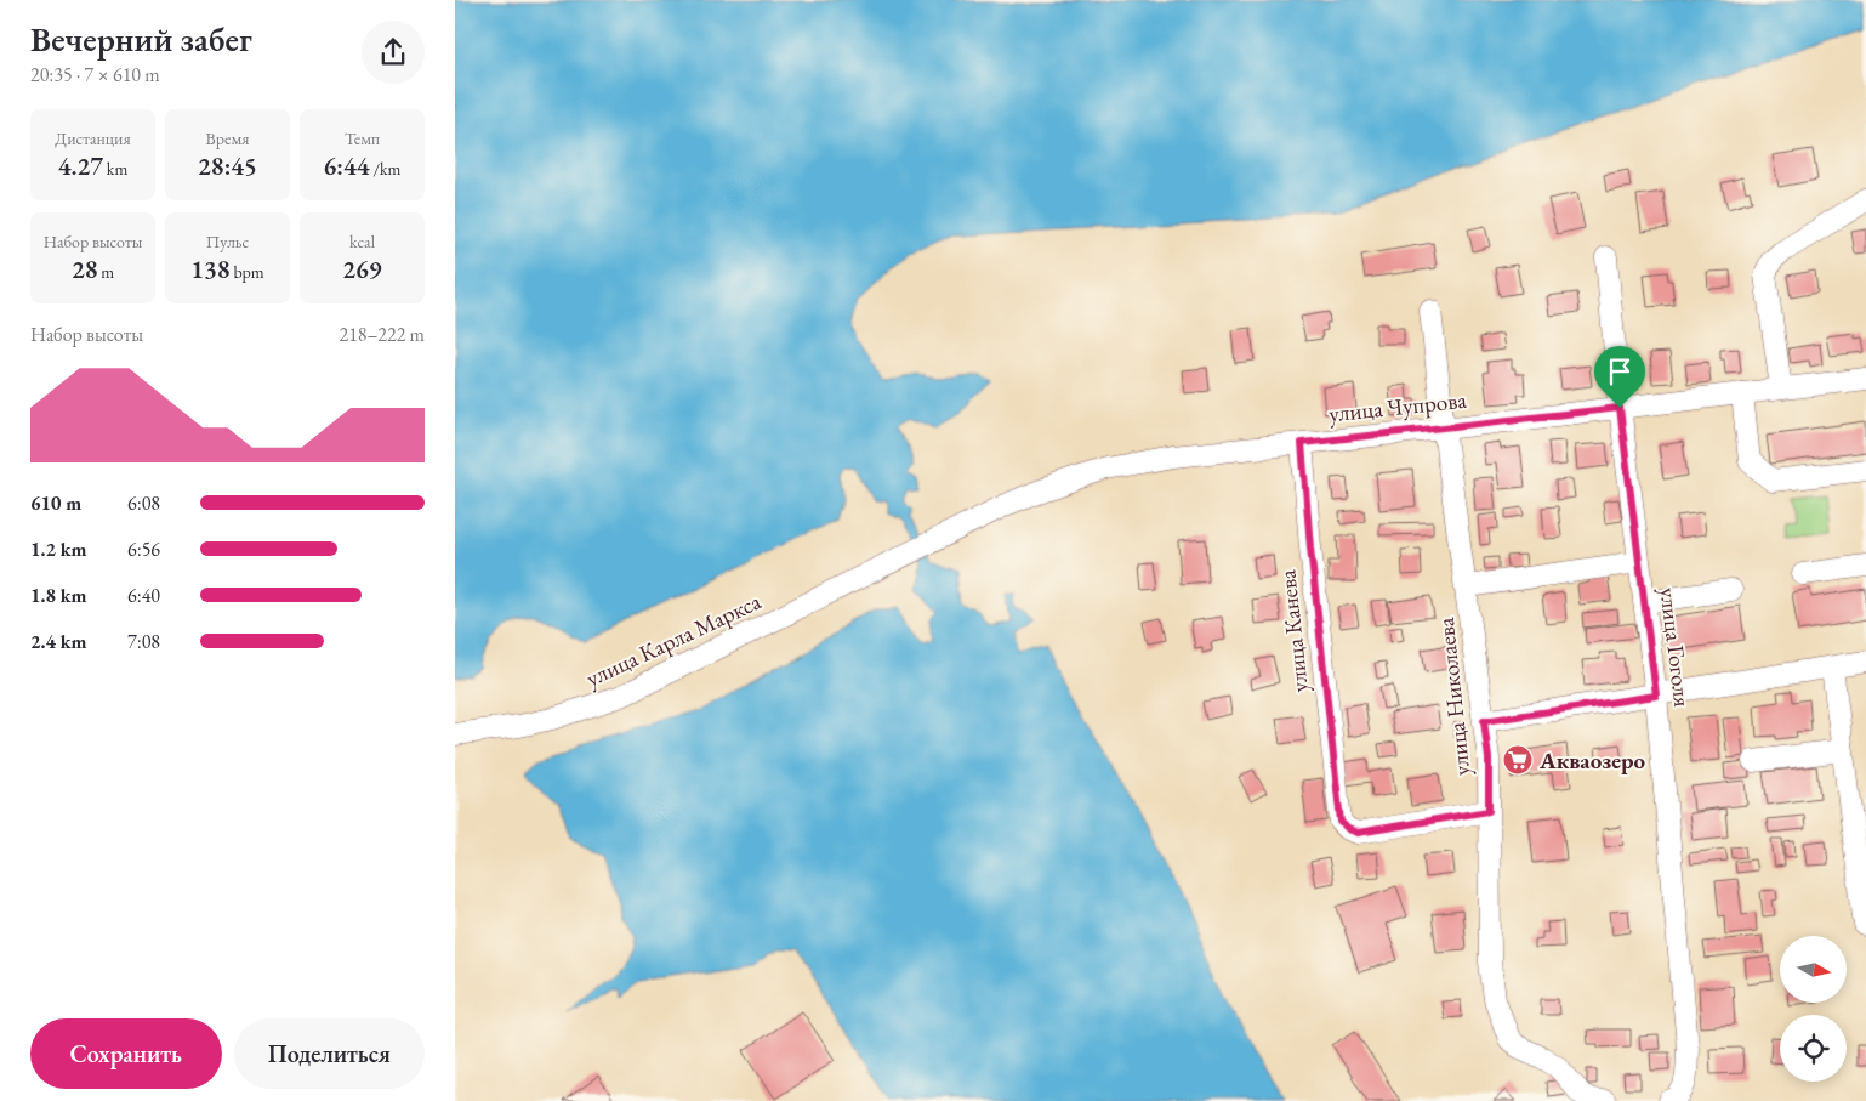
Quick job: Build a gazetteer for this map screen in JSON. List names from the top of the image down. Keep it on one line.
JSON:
{"streets":{"street":["улица Чупрова","улица Канева","улица Карла Маркса","улица Гоголя","улица Николаева"]},"crossings":[["улица Чупрова","улица Канева"],["улица Чупрова","улица Карла Маркса"],["улица Чупрова","улица Гоголя"],["улица Чупрова","улица Николаева"],["улица Канева","улица Николаева"]],"places":{"supermarket":["Акваозеро"]},"north":"right","page":{"heading":["Вечерний забег","20:35 · 7 × 610 m"],"stats":[["Дистанция","4.27 km"],["Время","28:45"],["Темп","6:44 /km"],["Набор высоты","28 m"],["Пульс","138 bpm"],["kcal","269"]],"chart":["Набор высоты","218–222 m"],"list":[{"name":"610 m","note":"6:08"},{"name":"1.2 km","note":"6:56"},{"name":"1.8 km","note":"6:40"},{"name":"2.4 km","note":"7:08"}],"buttons":["Сохранить","Поделиться"]}}
